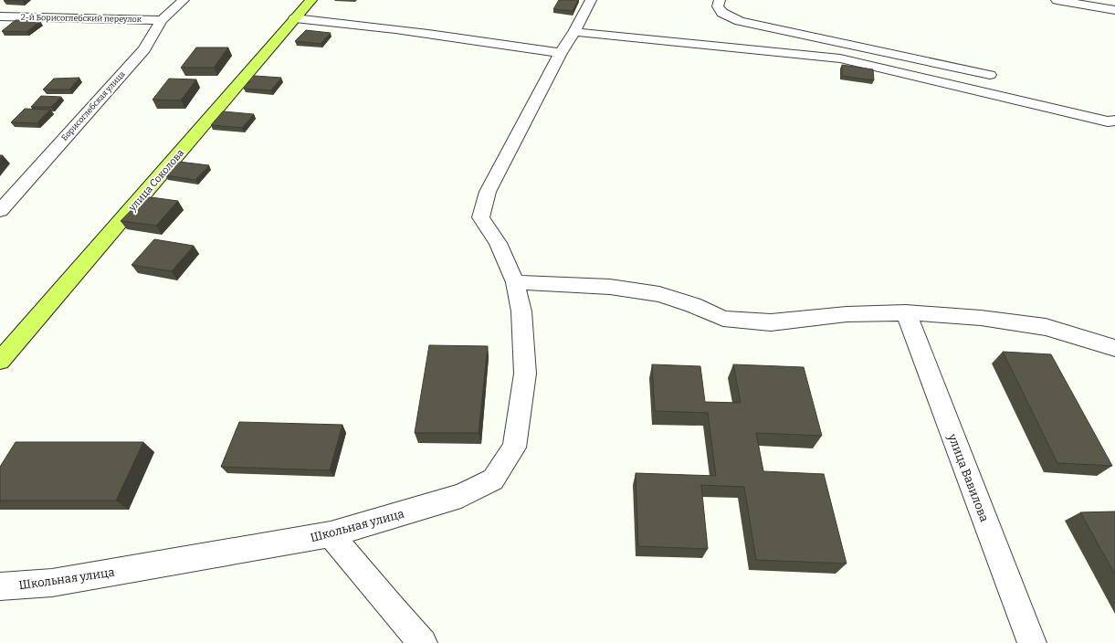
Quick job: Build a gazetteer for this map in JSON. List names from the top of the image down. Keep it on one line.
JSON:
{"streets":{"main road":["улица Соколова"],"street":["2-й Борисоглебский переулок","Борисоглебская улица","улица Вавилова","Школьная улица"]},"crossings":[["2-й Борисоглебский переулок","Борисоглебская улица"]]}
